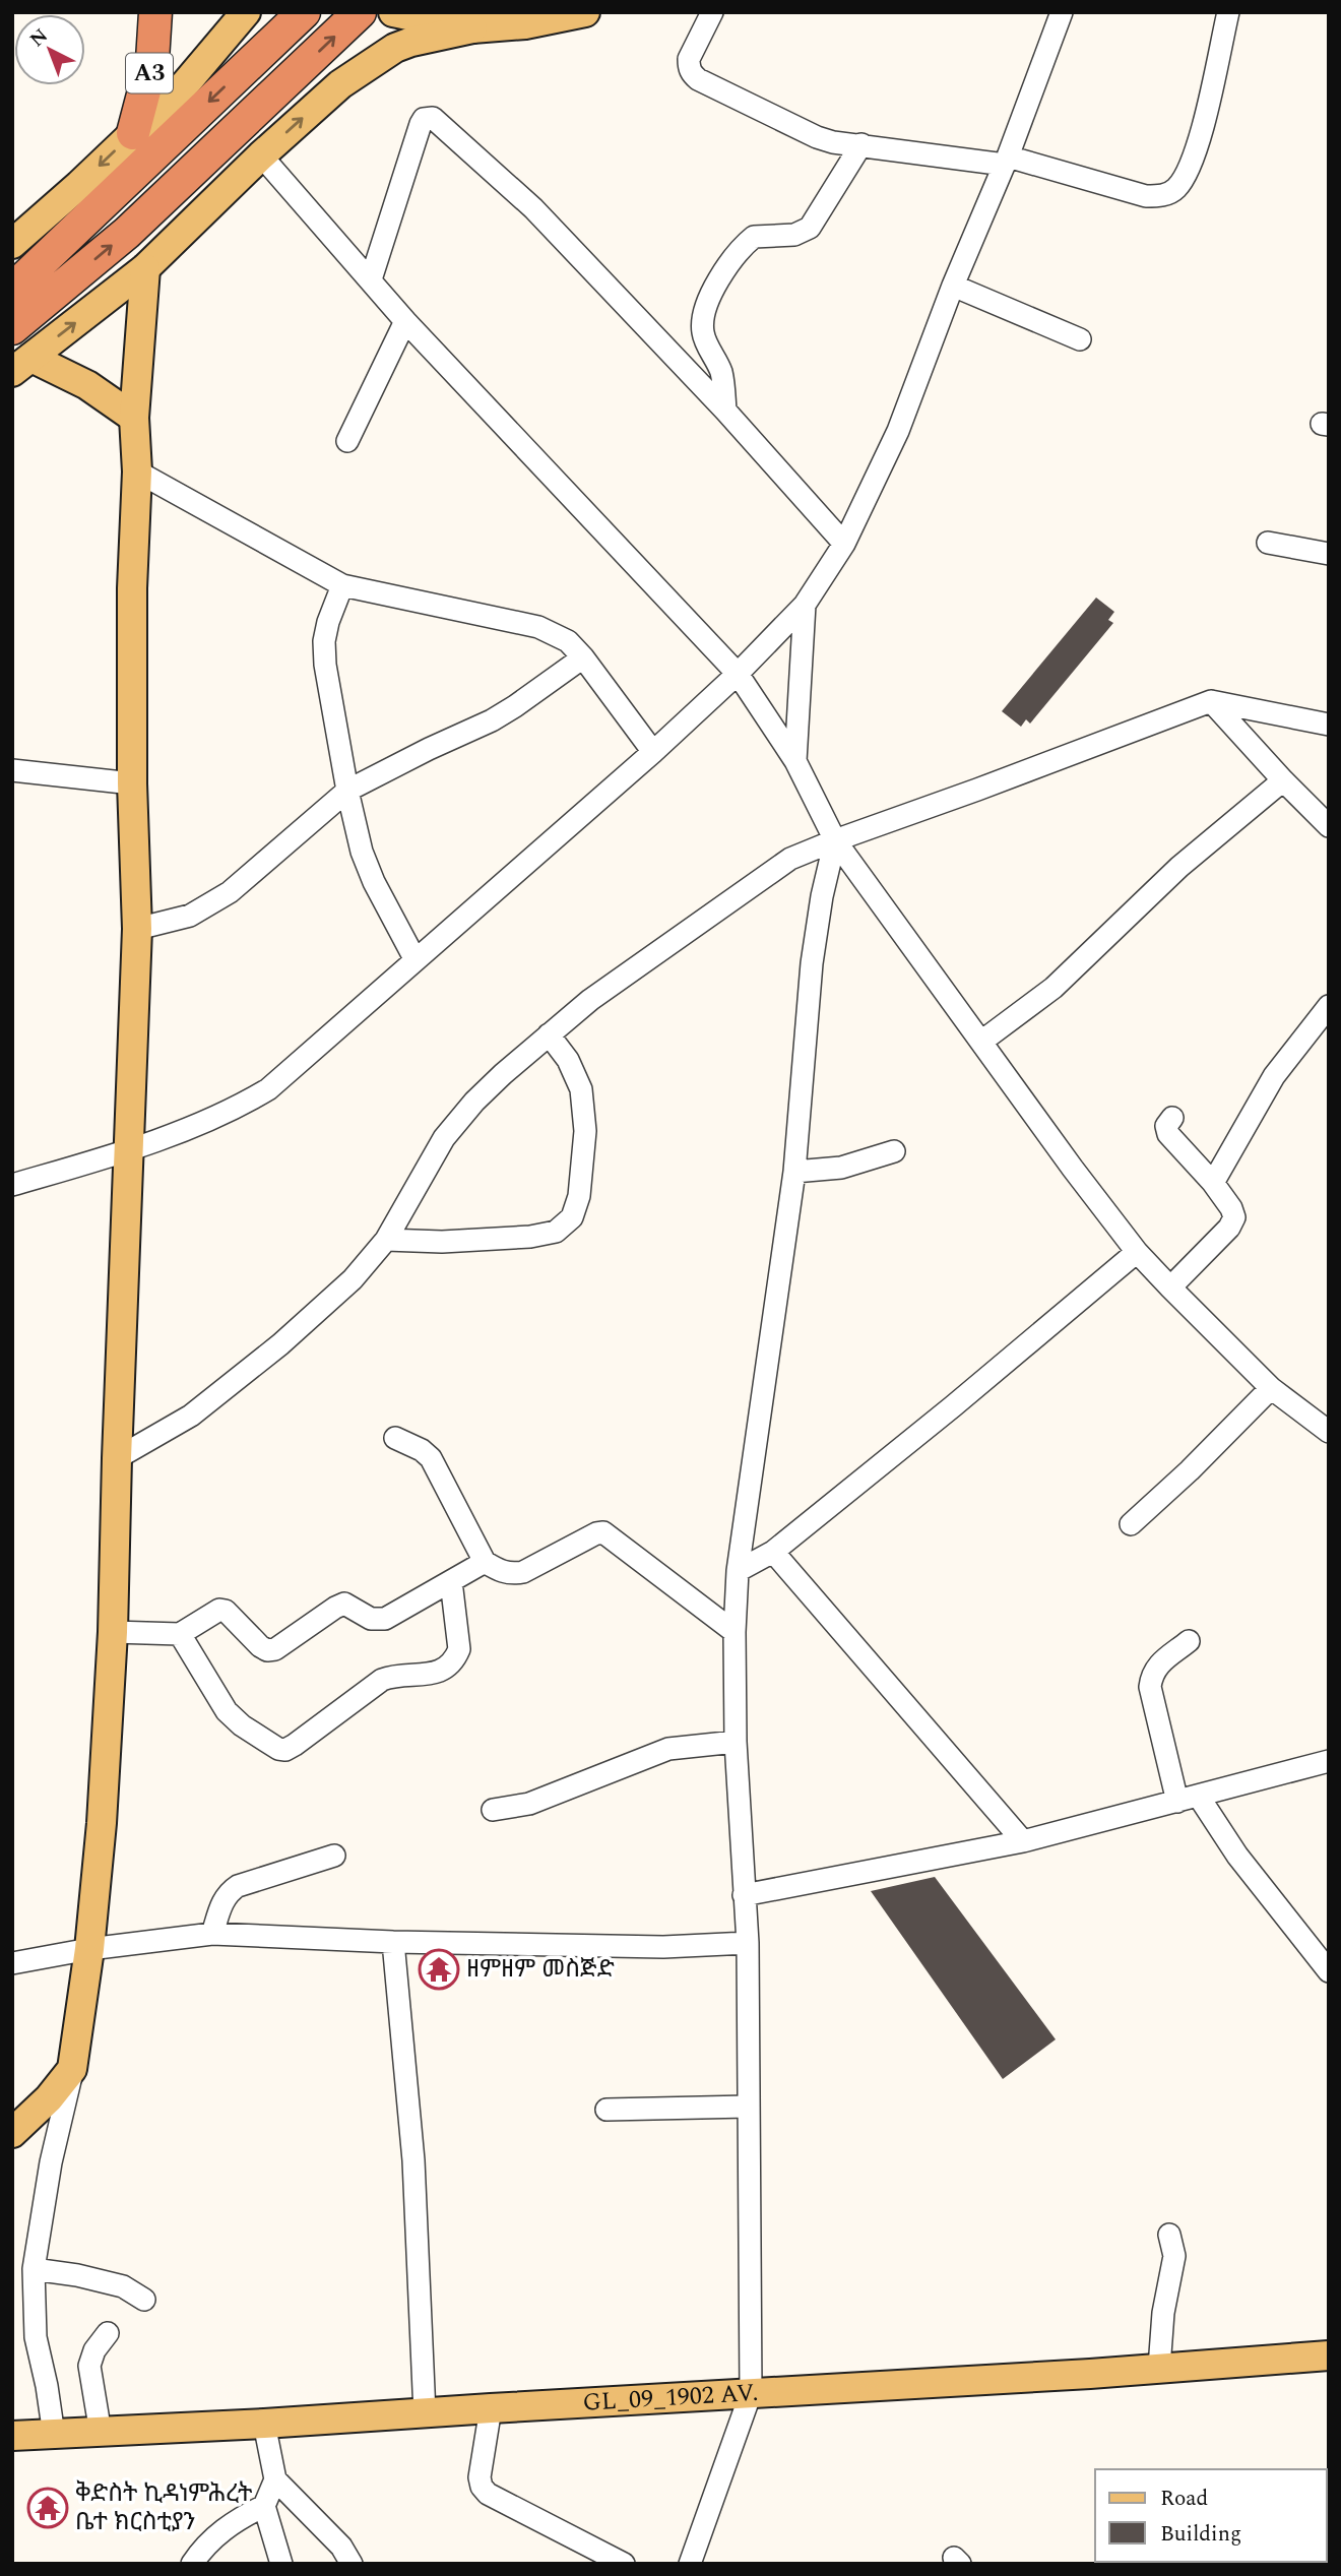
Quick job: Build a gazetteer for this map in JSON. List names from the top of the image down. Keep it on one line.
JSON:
{"streets":{"highway":["A3"],"main road":["GL_09_1902 AV."]},"places":{"temple":["ዘምዘም መስጅድ","ቅድስት ኪዳነምሕረት ቤተ ክርስቲያን"]},"legend":["Road","Building"],"north":"top left"}
